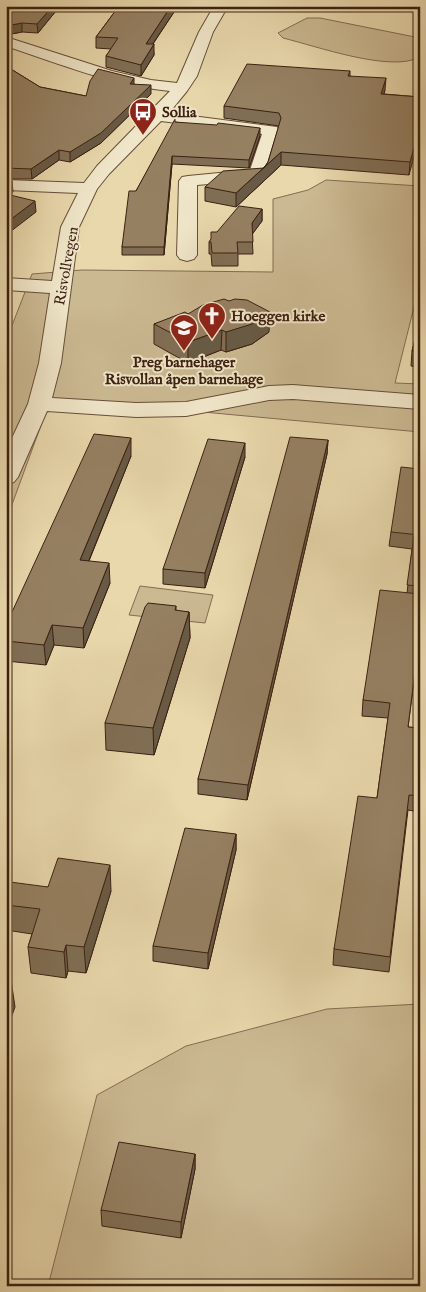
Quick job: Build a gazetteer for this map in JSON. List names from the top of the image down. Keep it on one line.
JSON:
{"streets":{"street":["Risvollvegen"]},"places":{"bus stop":["Sollia"],"church":["Hoeggen kirke"],"school or university":["Preg barnehager Risvollan åpen barnehage"]}}
